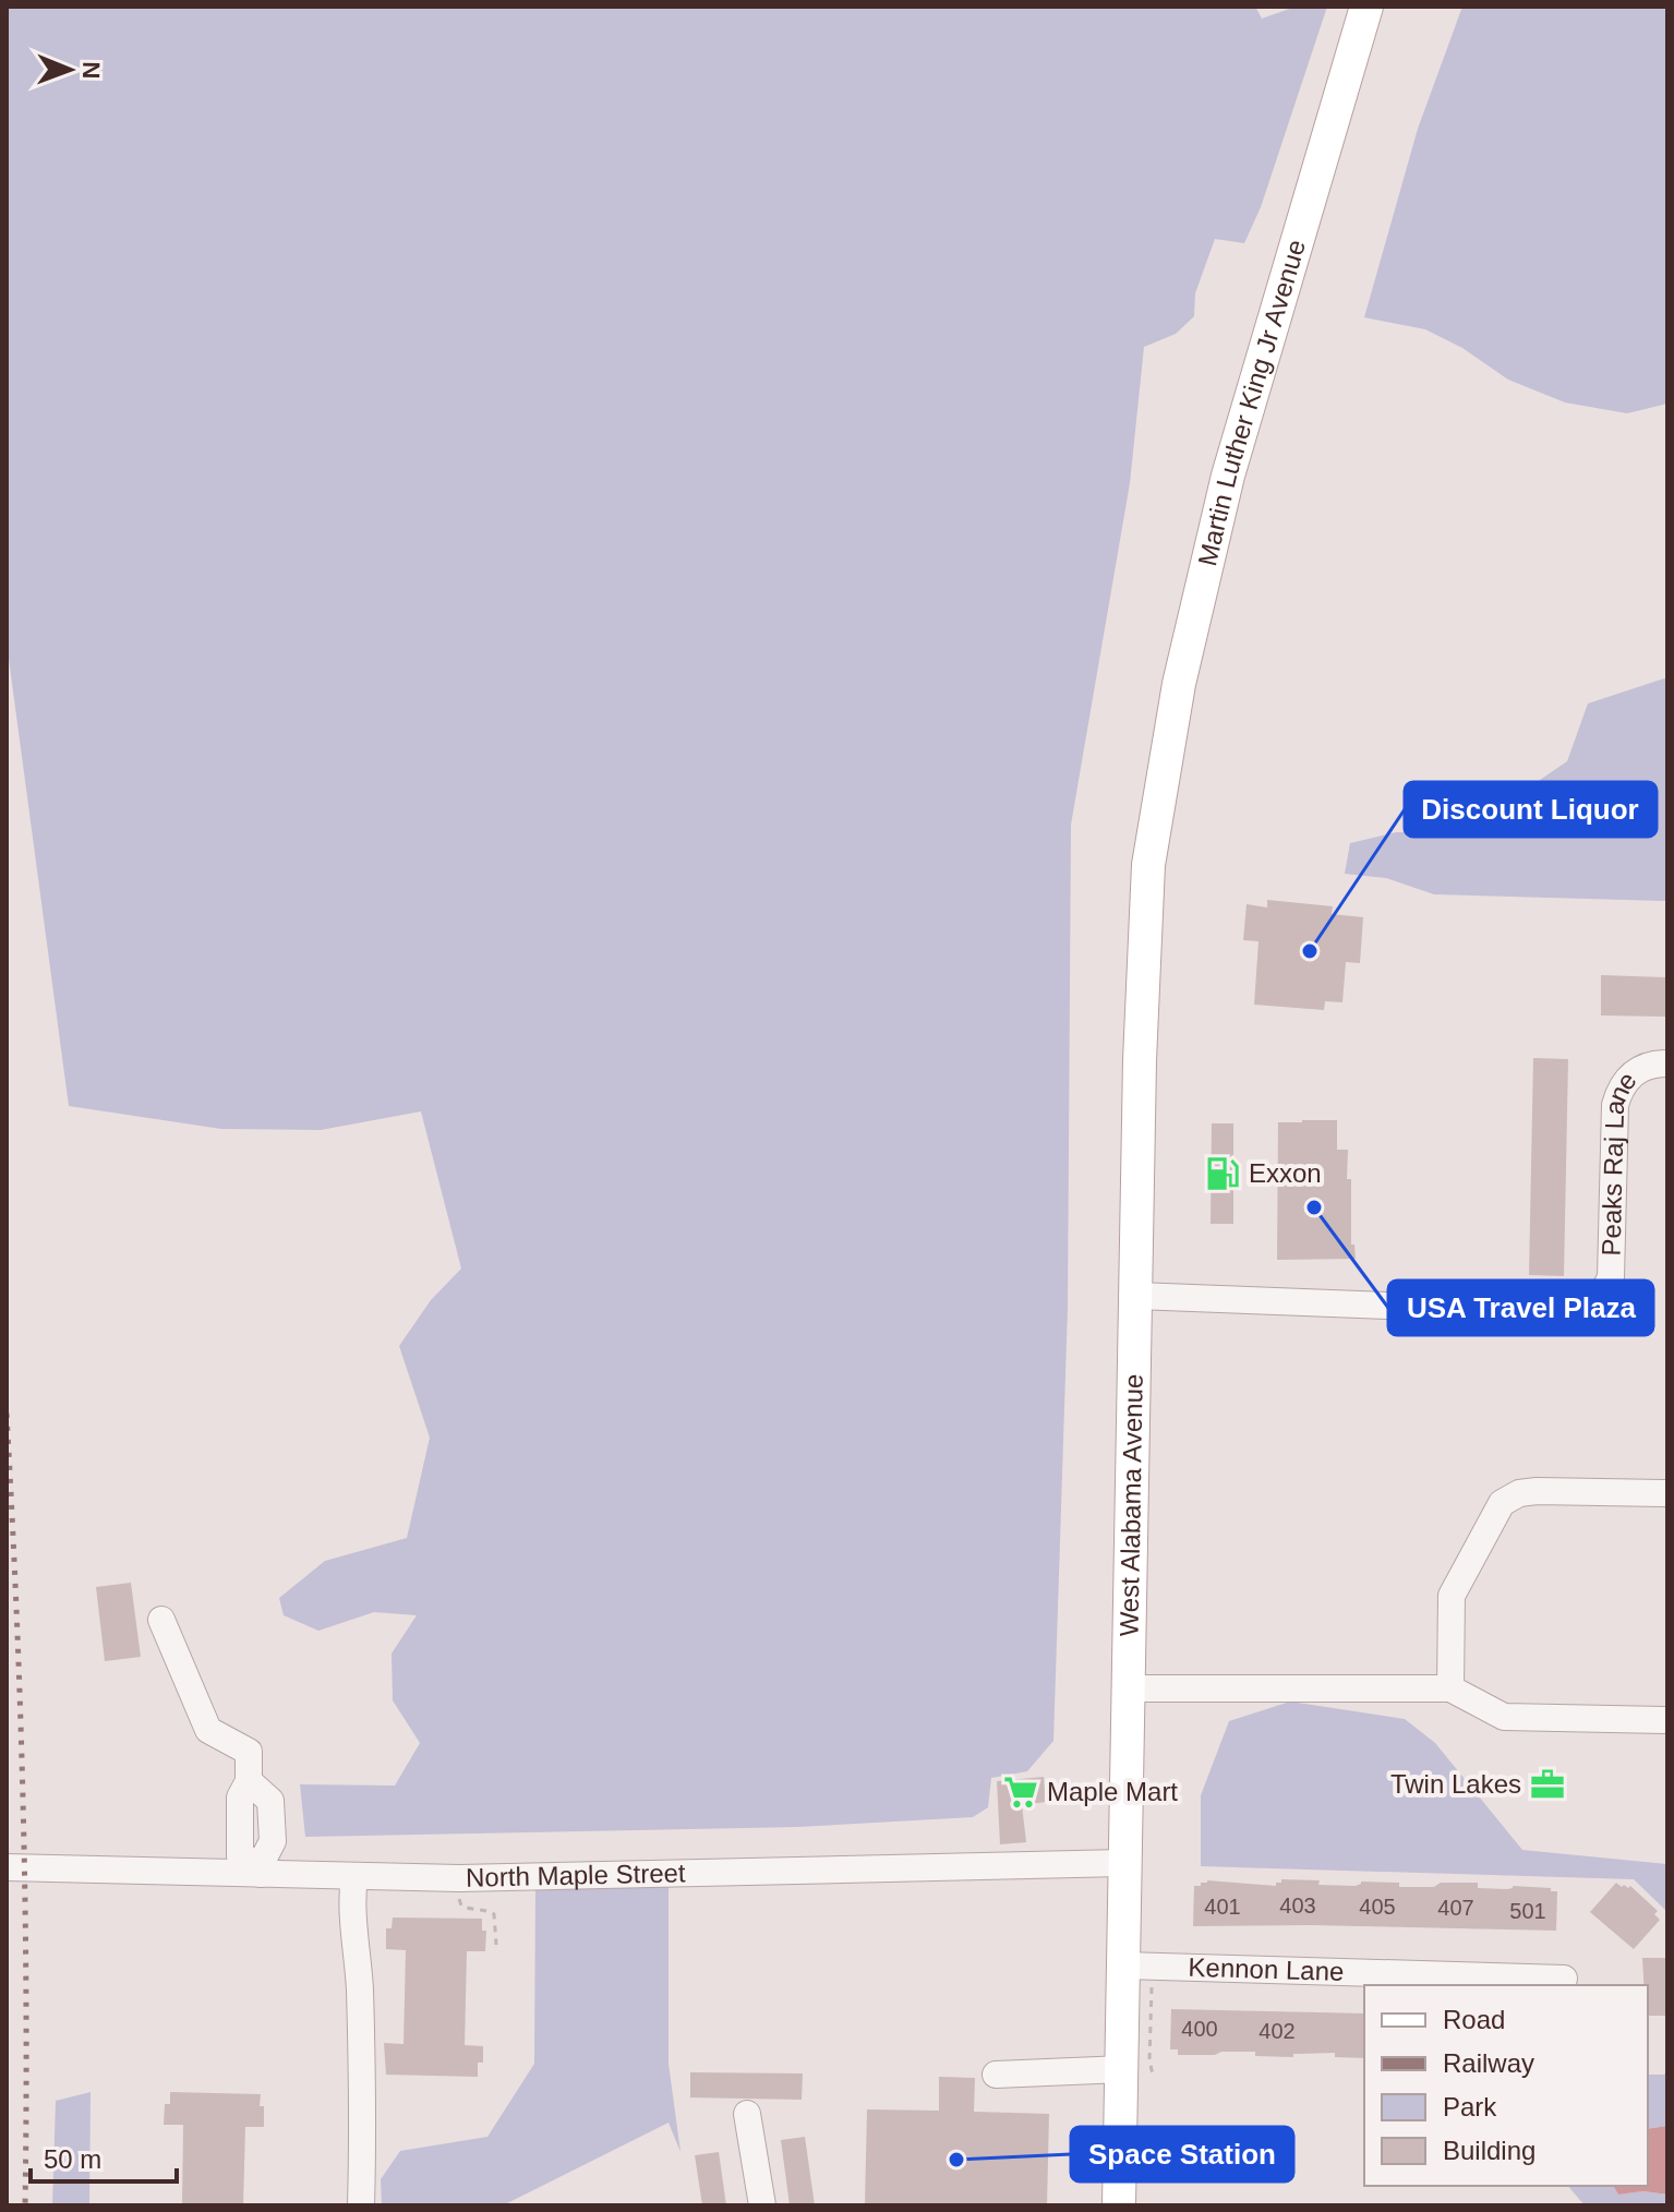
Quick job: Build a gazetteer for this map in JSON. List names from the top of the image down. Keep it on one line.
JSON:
{"streets":{"main road":["Martin Luther King Jr Avenue","West Alabama Avenue"],"street":["Peaks Raj Lane","North Maple Street","Kennon Lane"]},"crossings":[["Martin Luther King Jr Avenue","West Alabama Avenue"],["Peaks Raj Lane","West Alabama Avenue"],["West Alabama Avenue","North Maple Street"],["West Alabama Avenue","Kennon Lane"]],"places":{"other":["Discount Liquor","USA Travel Plaza","Space Station"],"fuel station":["Exxon"],"office":["Twin Lakes"],"supermarket":["Maple Mart"]},"house_numbers":["403","401","405","407","501","400","402"],"legend":["Road","Railway","Park","Building"],"scale_bar":"50 m","north":"right"}
